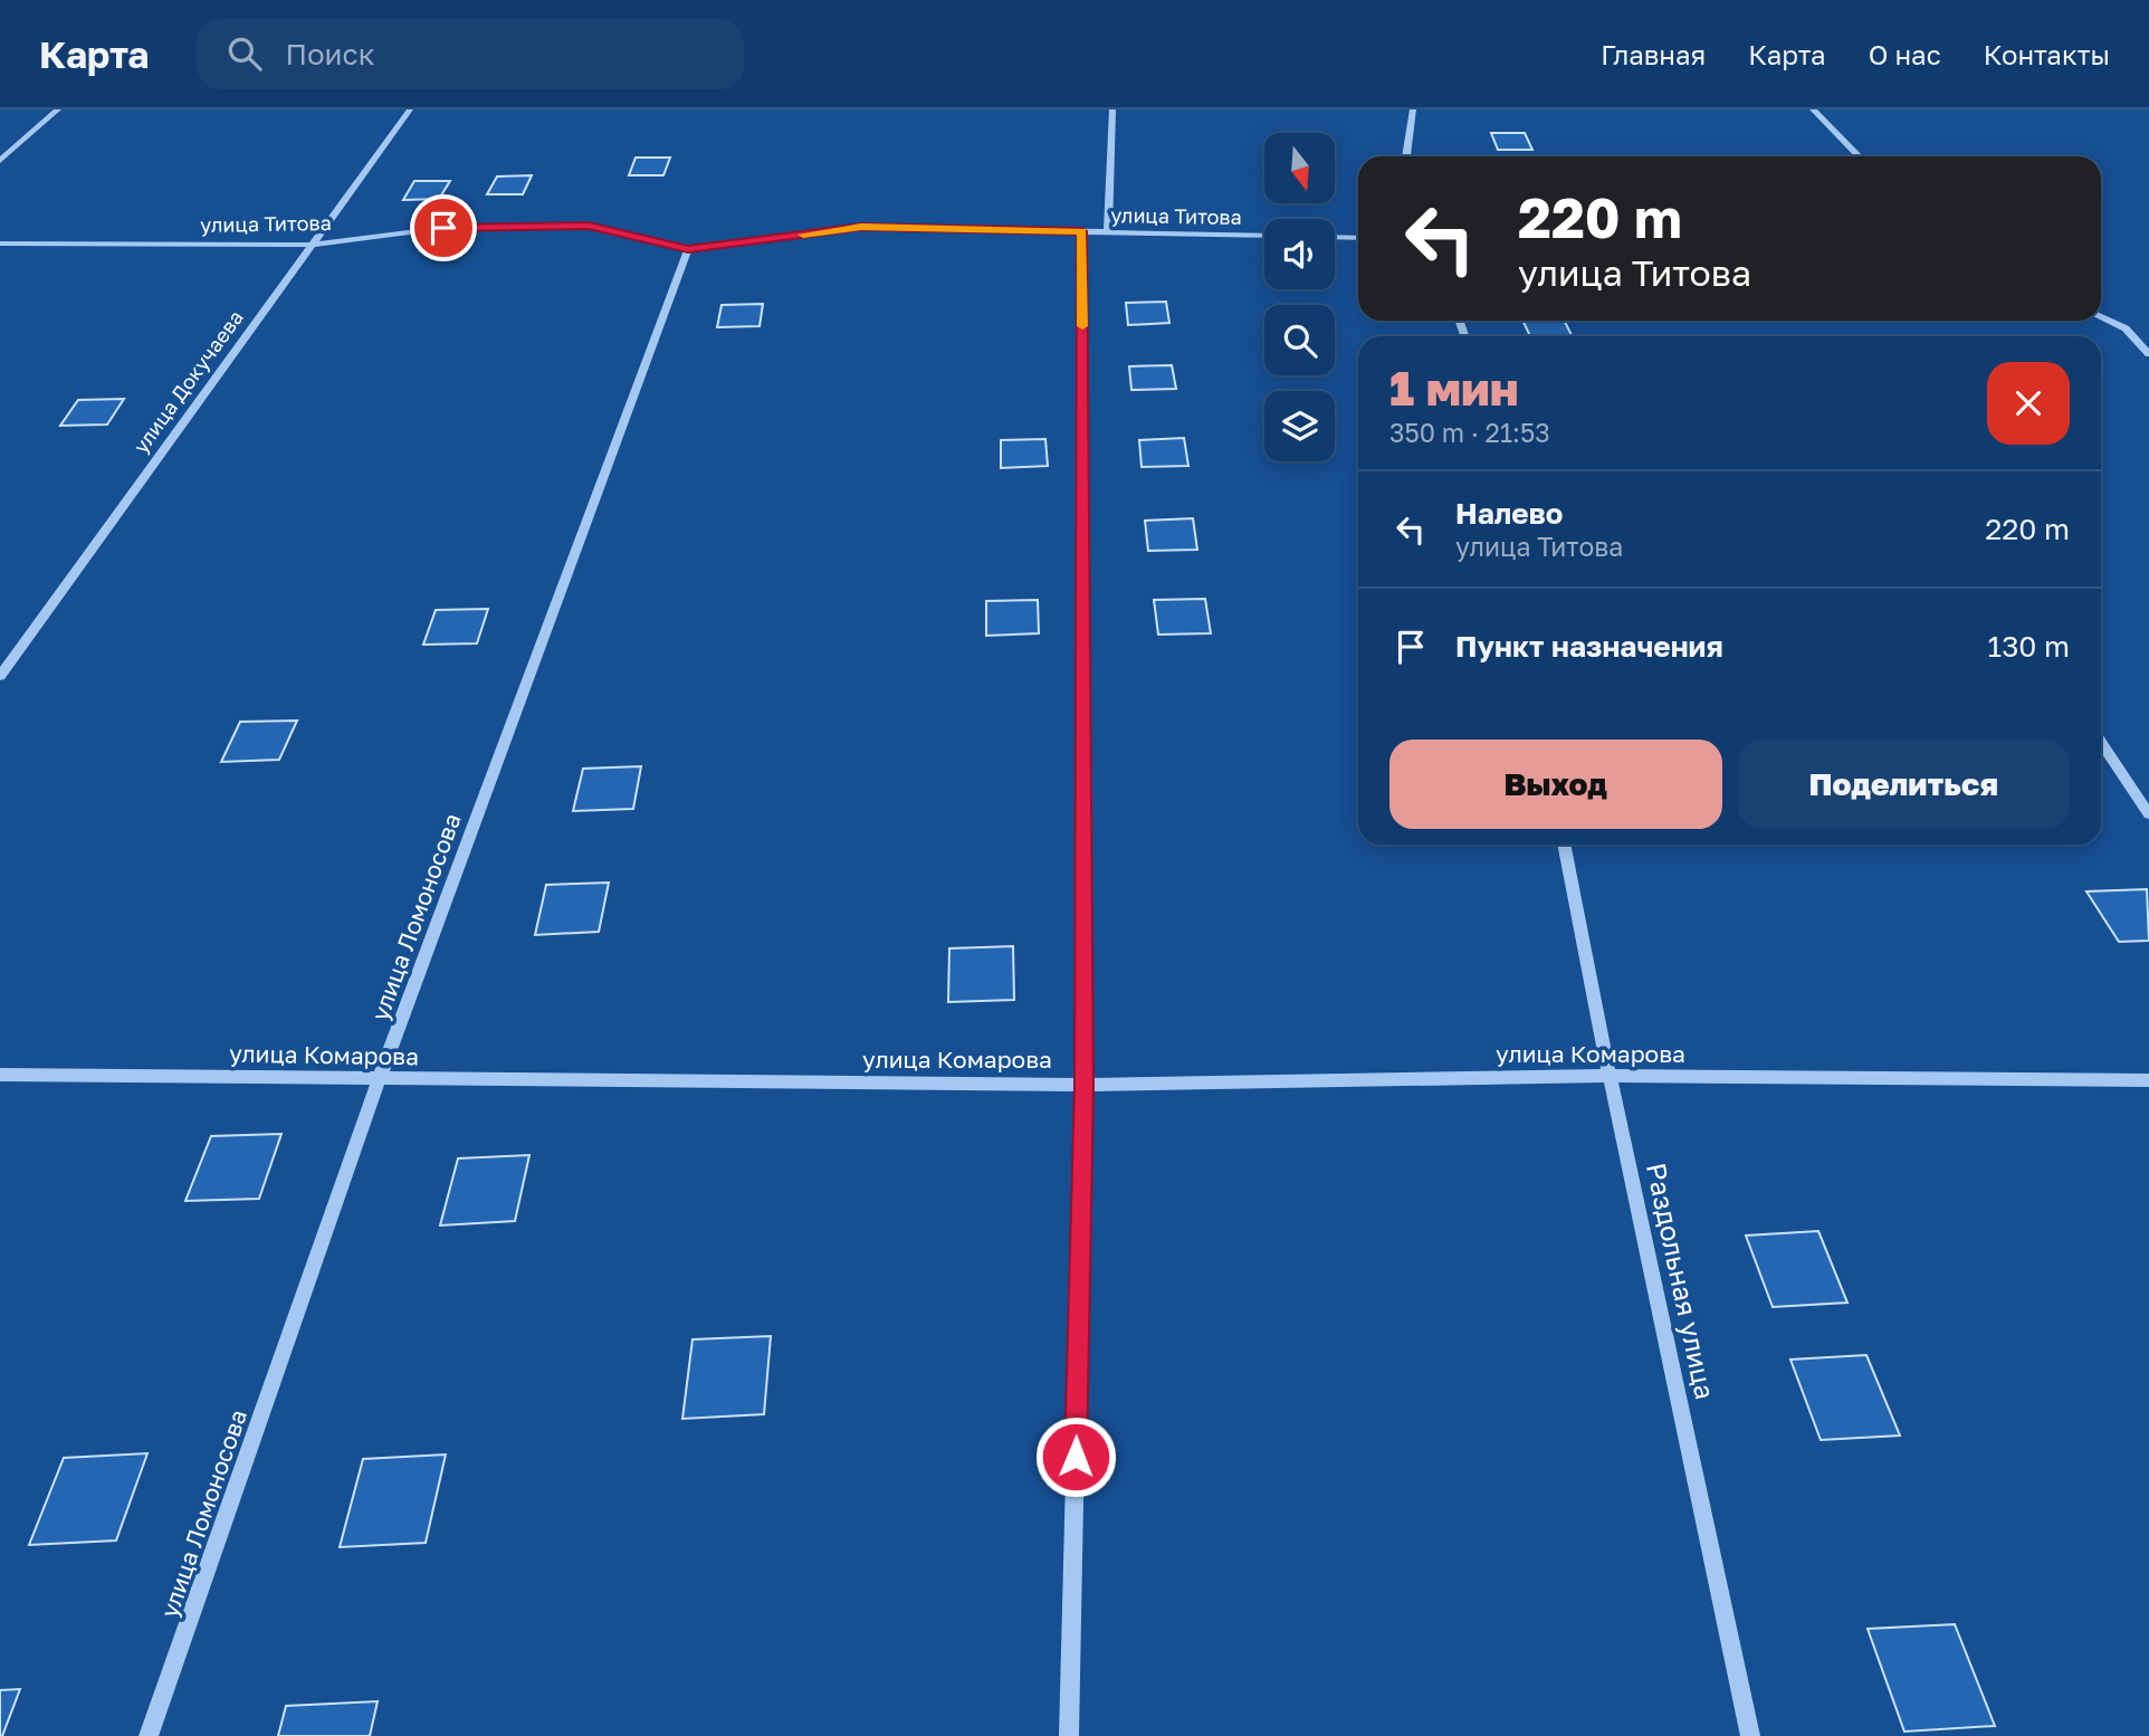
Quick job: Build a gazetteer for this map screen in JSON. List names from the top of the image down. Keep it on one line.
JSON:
{"streets":{"street":["улица Титова","улица Докучаева","улица Ломоносова","улица Комарова","Раздольная улица"]},"crossings":[["улица Титова","улица Докучаева"],["улица Титова","улица Ломоносова"],["улица Ломоносова","улица Комарова"],["улица Комарова","Раздольная улица"]],"north":"bottom","page":{"header":"Карта","search":"Поиск","nav":["Главная","Карта","О нас","Контакты"],"turn":["220 m","улица Титова"],"heading":["1 мин","350 m · 21:53"],"list":[{"name":"Налево","note":"улица Титова","value":"220 m"},{"name":"Пункт назначения","value":"130 m"}],"buttons":["Выход","Поделиться"]}}
